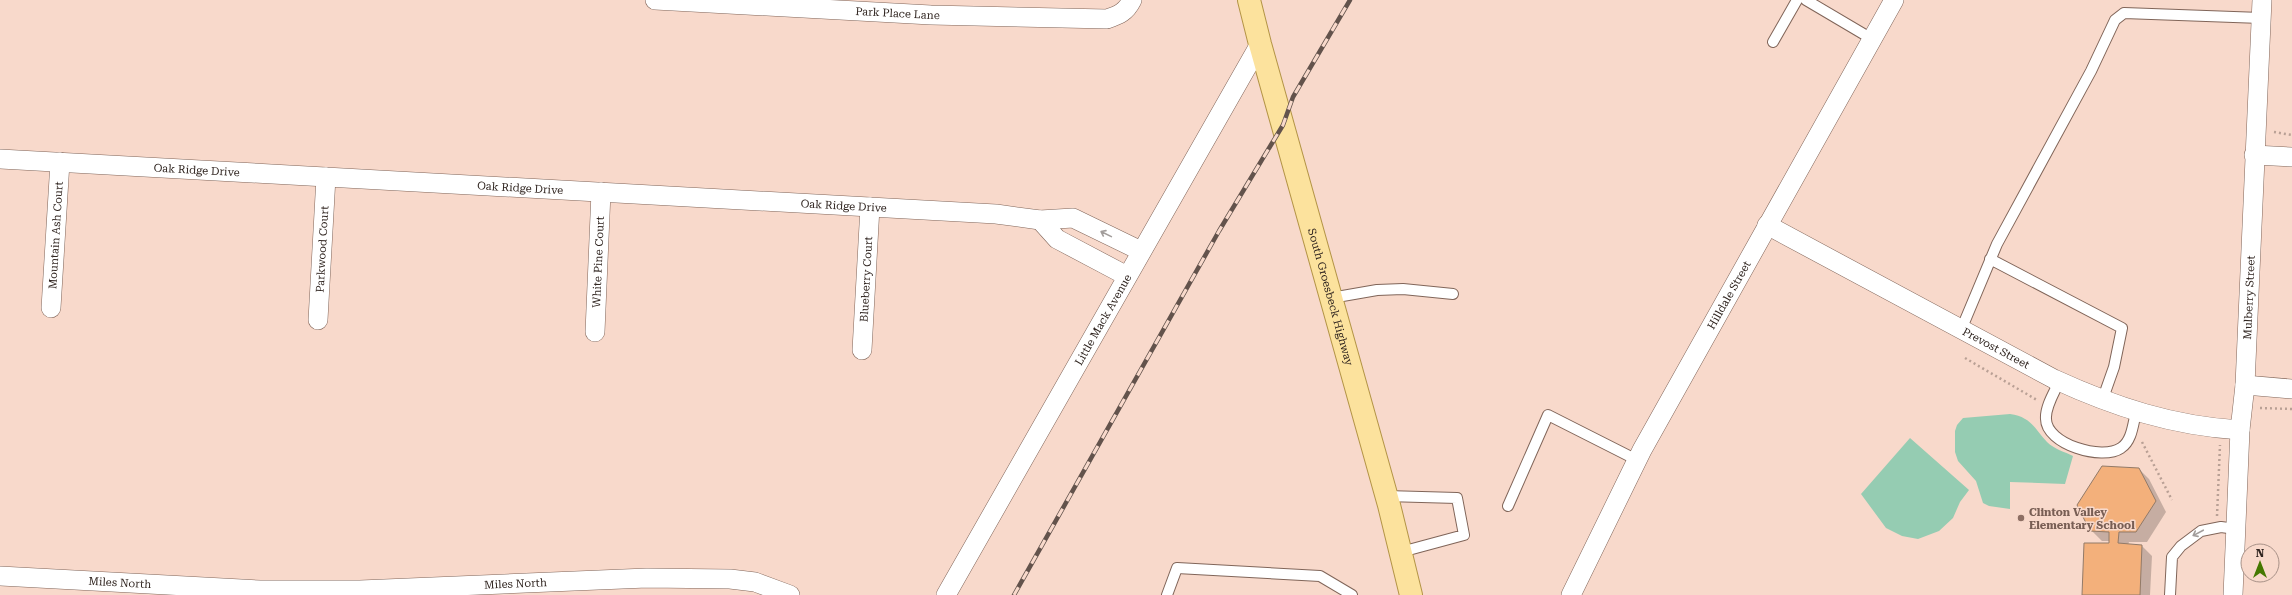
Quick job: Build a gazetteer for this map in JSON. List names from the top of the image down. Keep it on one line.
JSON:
{"streets":{"main road":["South Groesbeck Highway"],"street":["Park Place Lane","Oak Ridge Drive","Mountain Ash Court","Parkwood Court","White Pine Court","Blueberry Court","Hilldale Street","Mulberry Street","Little Mack Avenue","Prevost Street","Miles North"]},"crossings":[["Oak Ridge Drive","Mountain Ash Court"],["Oak Ridge Drive","Parkwood Court"],["Oak Ridge Drive","White Pine Court"],["Oak Ridge Drive","Blueberry Court"],["Oak Ridge Drive","Little Mack Avenue"],["Hilldale Street","Prevost Street"],["South Groesbeck Highway","Little Mack Avenue"],["Mulberry Street","Prevost Street"]],"places":["Clinton Valley Elementary School"],"north":"top"}
